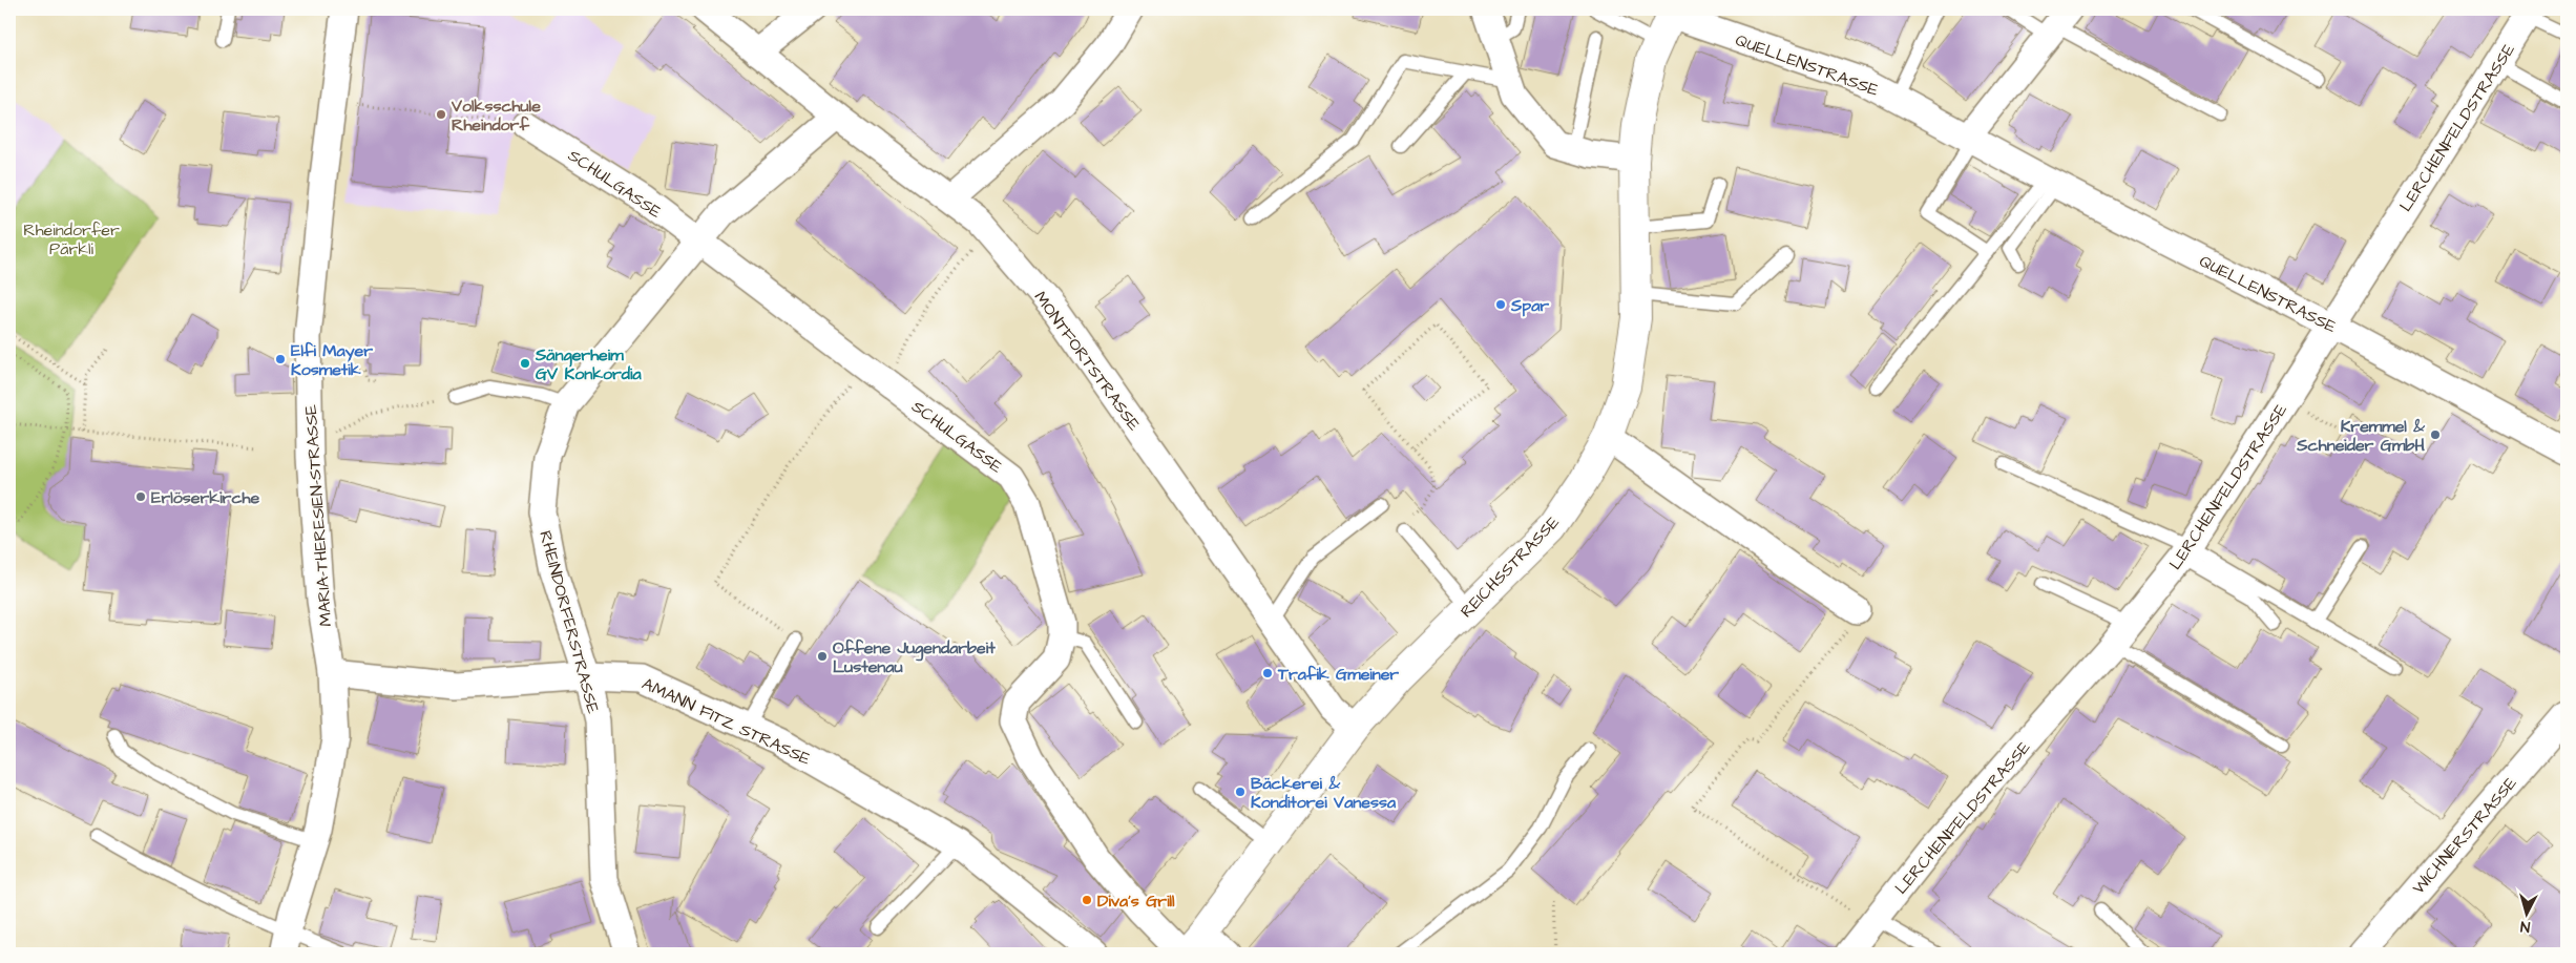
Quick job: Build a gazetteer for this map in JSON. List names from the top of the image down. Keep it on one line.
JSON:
{"streets":{"main road":["REICHSSTRASSE"],"street":["QUELLENSTRASSE","LERCHENFELDSTRASSE","SCHULGASSE","MONTFORTSTRASSE","MARIA-THERESIEN-STRASSE","RHEINDORFERSTRASSE","AMANN FITZ STRASSE","WICHNERSTRASSE"]},"crossings":[["QUELLENSTRASSE","LERCHENFELDSTRASSE"],["QUELLENSTRASSE","REICHSSTRASSE"],["SCHULGASSE","REICHSSTRASSE"],["SCHULGASSE","RHEINDORFERSTRASSE"],["MONTFORTSTRASSE","REICHSSTRASSE"],["MONTFORTSTRASSE","RHEINDORFERSTRASSE"],["MARIA-THERESIEN-STRASSE","AMANN FITZ STRASSE"],["RHEINDORFERSTRASSE","AMANN FITZ STRASSE"]],"parks":["Rheindorfer Pärkli"],"places":["Volksschule Rheindorf","Spar","Elfi Mayer Kosmetik","Sängerheim GV Konkordia","Kremmel & Schneider GmbH","Erlöserkirche","Offene Jugendarbeit Lustenau","Trafik Gmeiner","Bäckerei & Konditorei Vanessa","Diva's Grill"],"north":"bottom"}
